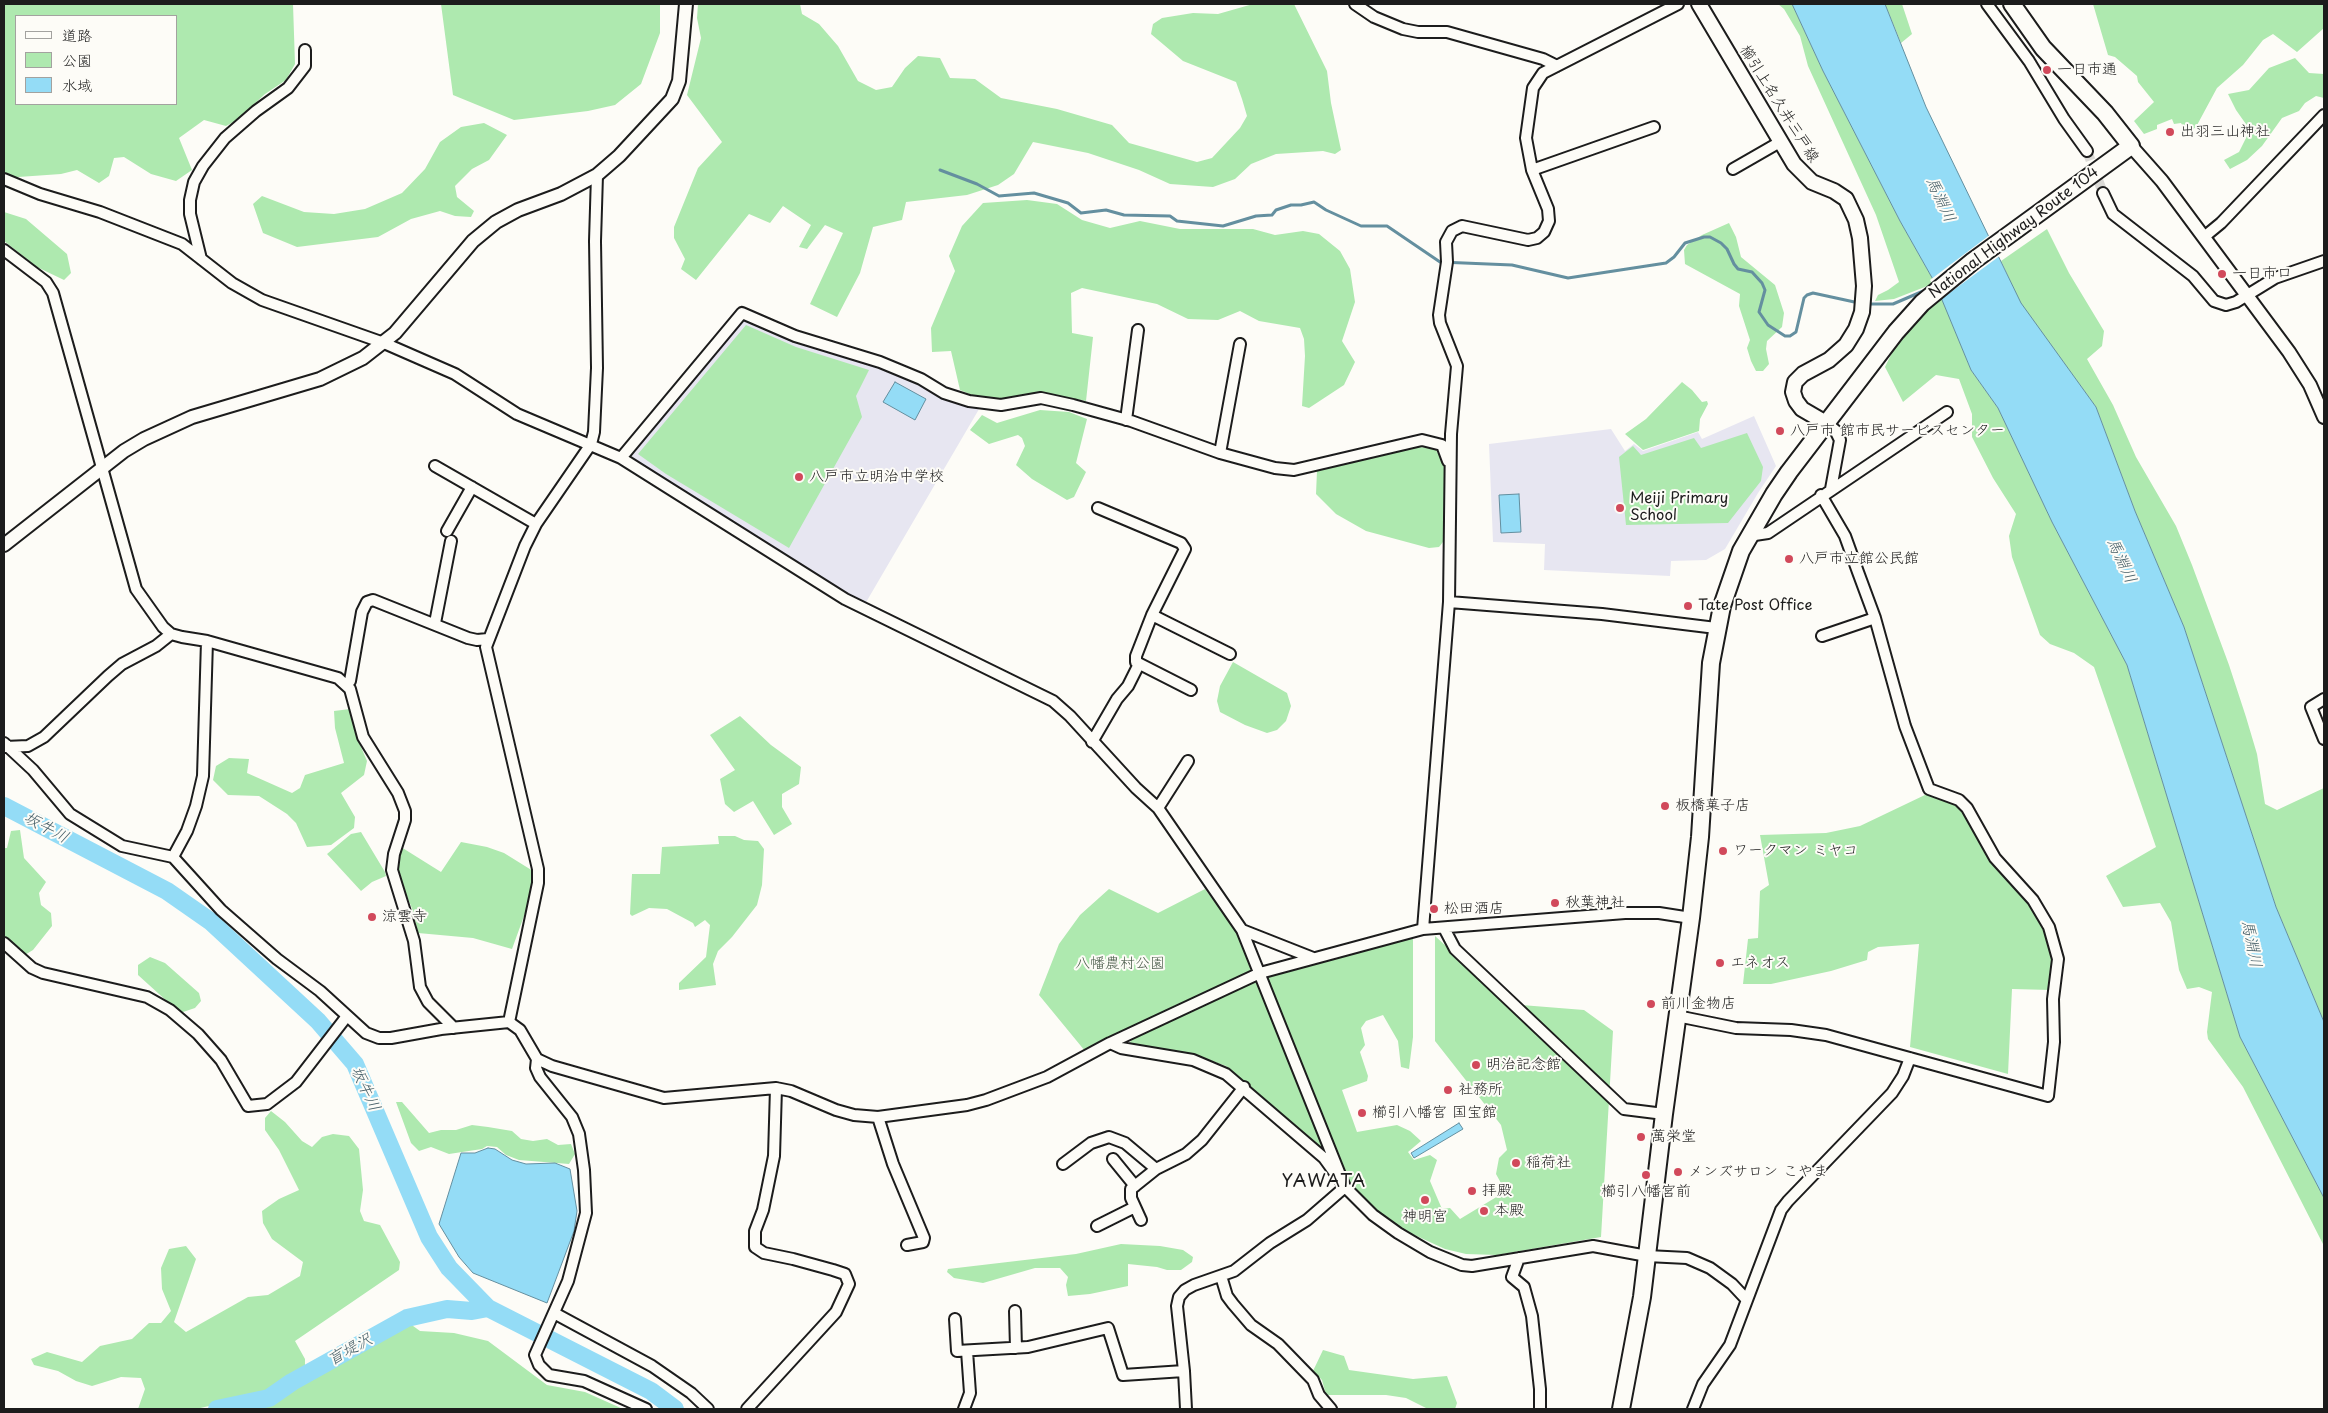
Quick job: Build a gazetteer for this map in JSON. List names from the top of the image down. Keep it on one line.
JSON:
{"streets":{"highway":["National Highway Route 104"],"main road":["櫛引上名久井三戸線"]},"crossings":[["櫛引上名久井三戸線","National Highway Route 104"]],"districts":["YAWATA"],"water":["馬淵川","坂牛川","盲堤沢"],"parks":["八幡農村公園"],"places":["一日市通","出羽三山神社","一日市口","八戸市 館市民サービスセンター","八戸市立明治中学校","Meiji Primary School","八戸市立館公民館","Tate Post Office","板橋菓子店","ワークマン ミヤコ","秋葉神社","松田酒店","涼雲寺","エネオス","前川金物店","明治記念館","社務所","櫛引八幡宮 国宝館","萬栄堂","稲荷社","メンズサロン こやま","櫛引八幡宮前","拝殿","神明宮","本殿"],"legend":["道路","公園","水域"]}
